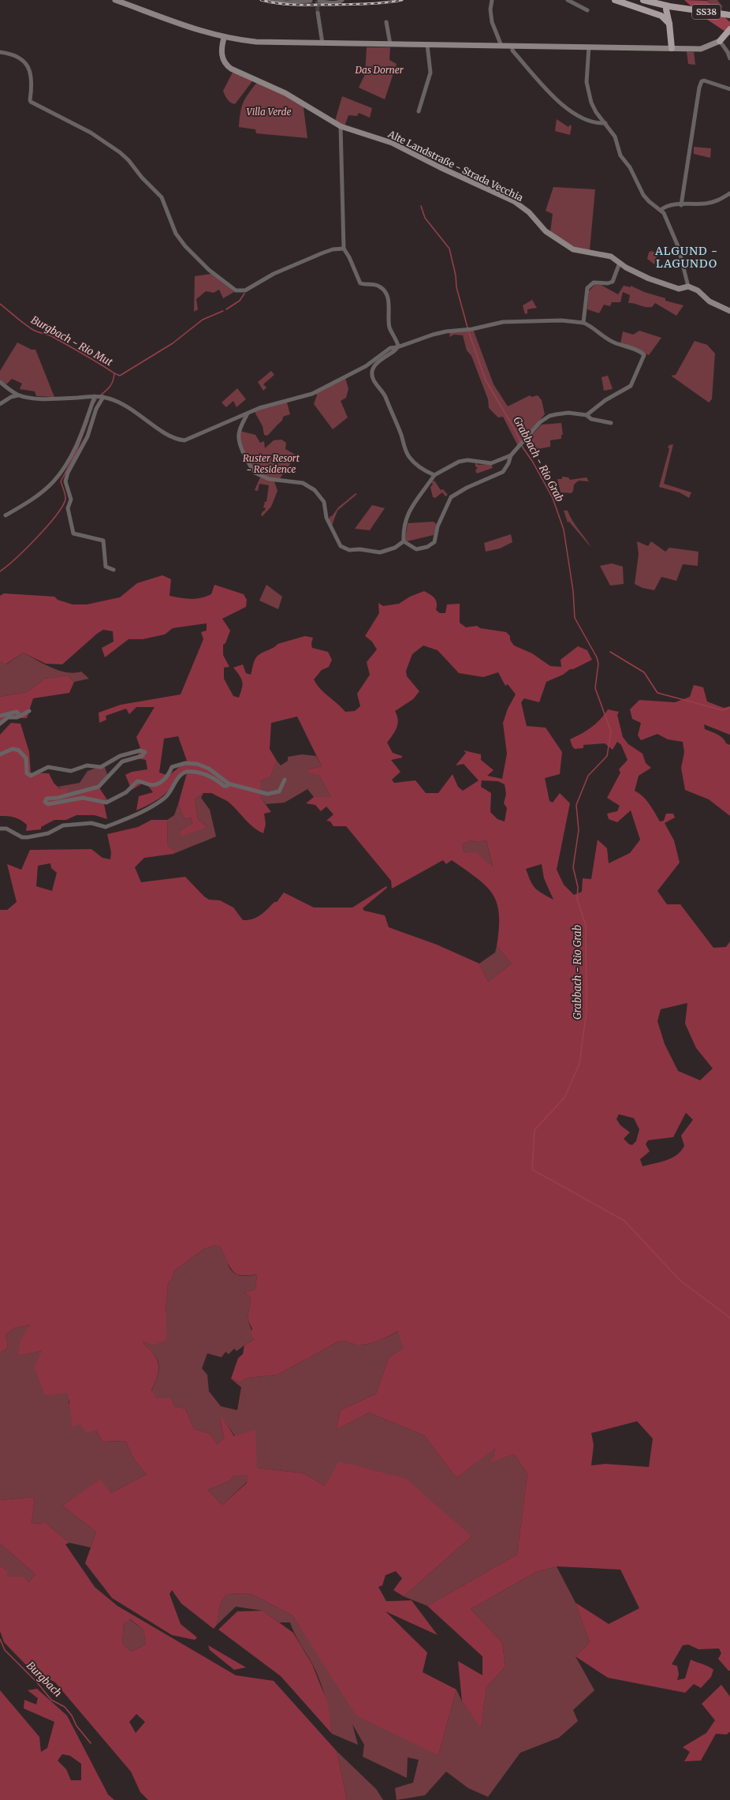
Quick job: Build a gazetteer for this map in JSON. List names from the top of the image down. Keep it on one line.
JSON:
{"streets":{"main road":["SS38","Alte Landstraße - Strada Vecchia"]},"districts":["ALGUND - LAGUNDO"],"water":["Burgbach - Rio Mut","Grabbach - Rio Grab","Burgbach"],"parks":["Das Dorner","Villa Verde","Ruster Resort - Residence"]}
